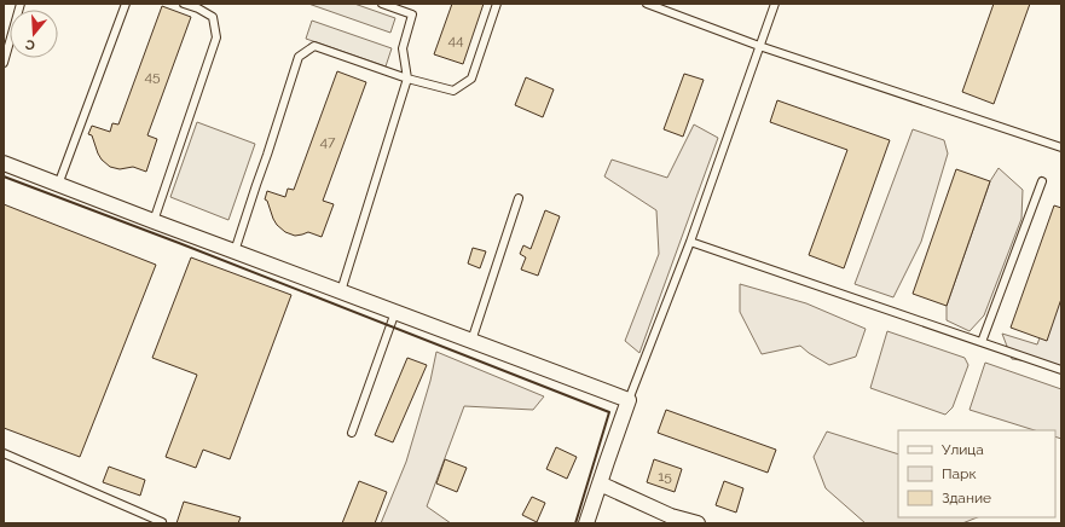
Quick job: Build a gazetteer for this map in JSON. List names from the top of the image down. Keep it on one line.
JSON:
{"house_numbers":["44","45","47","15"],"legend":["Улица","Парк","Здание"],"north":"bottom"}
